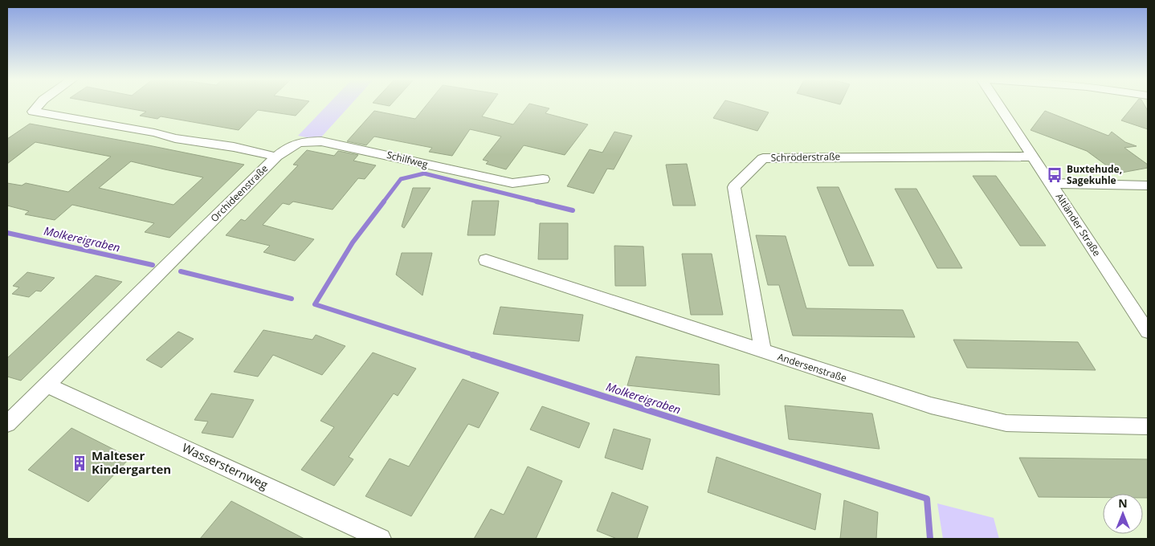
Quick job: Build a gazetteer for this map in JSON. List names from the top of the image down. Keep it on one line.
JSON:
{"streets":{"street":["Schröderstraße","Schilfweg","Orchideenstraße","Altländer Straße","Andersenstraße","Wassersternweg"]},"crossings":[["Schröderstraße","Altländer Straße"],["Schröderstraße","Andersenstraße"],["Schilfweg","Orchideenstraße"],["Orchideenstraße","Wassersternweg"]],"water":["Molkereigraben"],"places":{"bus stop":["Buxtehude, Sagekuhle"],"building":["Malteser Kindergarten"]},"north":"top"}
